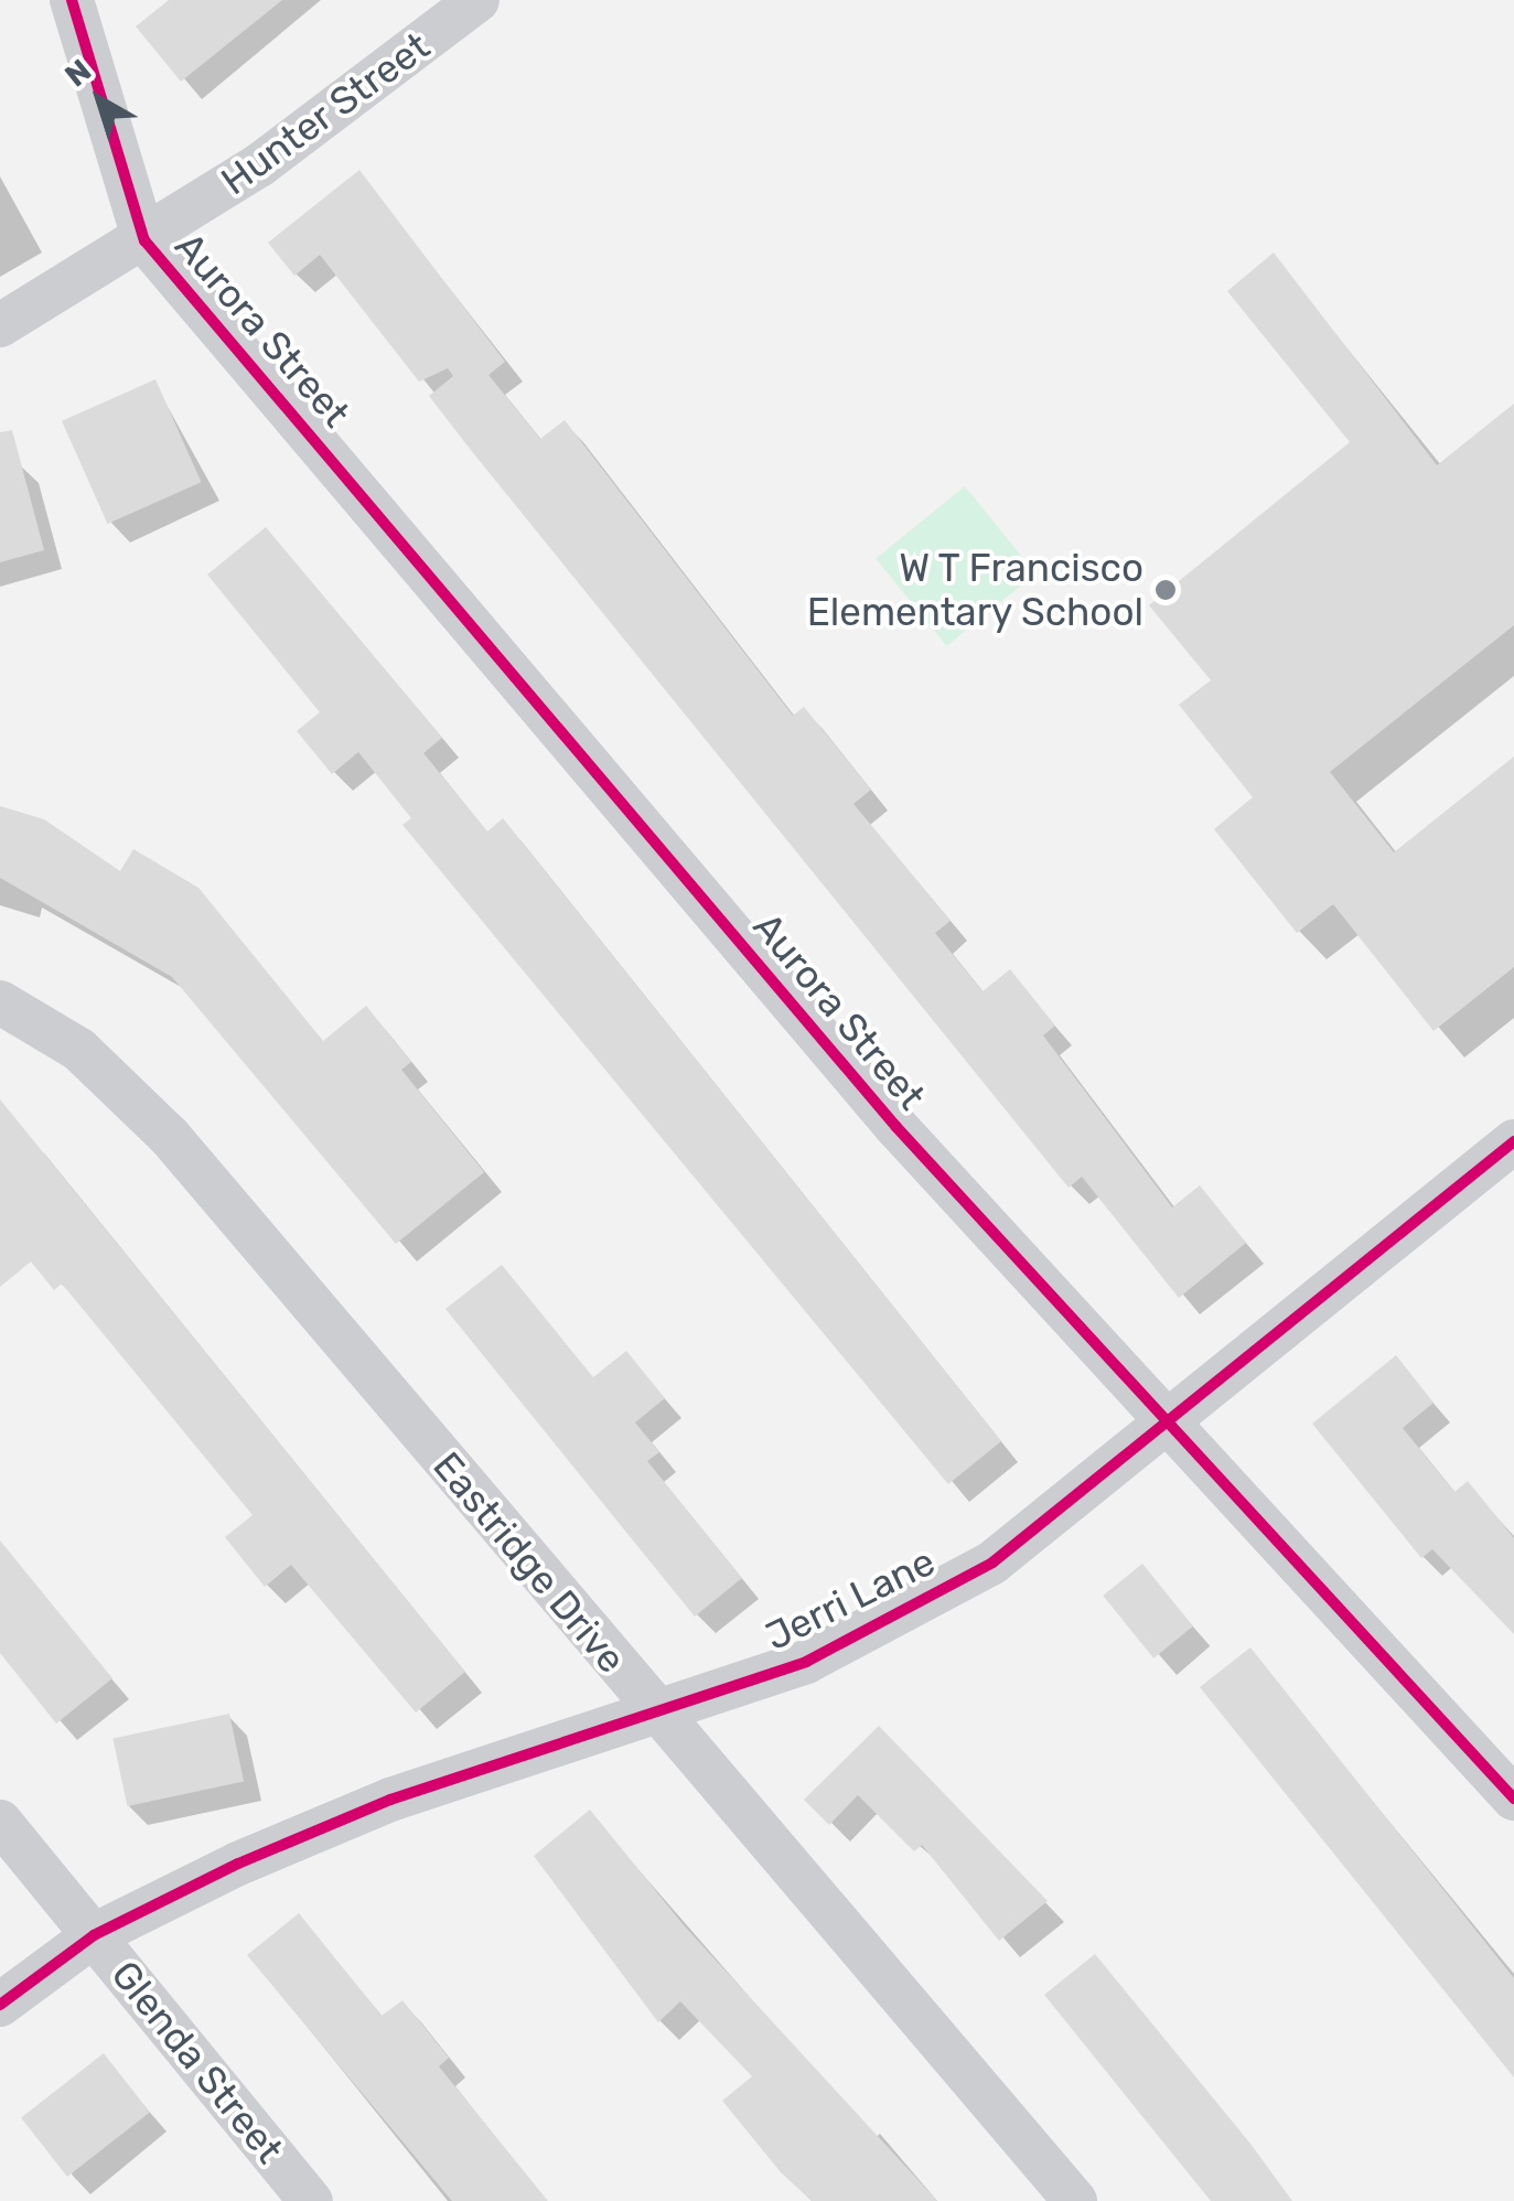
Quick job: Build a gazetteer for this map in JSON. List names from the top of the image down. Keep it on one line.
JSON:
{"streets":{"street":["Hunter Street","Aurora Street","Eastridge Drive","Jerri Lane","Glenda Street"]},"crossings":[["Hunter Street","Aurora Street"],["Aurora Street","Jerri Lane"],["Eastridge Drive","Jerri Lane"],["Jerri Lane","Glenda Street"]],"places":["W T Francisco Elementary School"],"north":"top left"}
